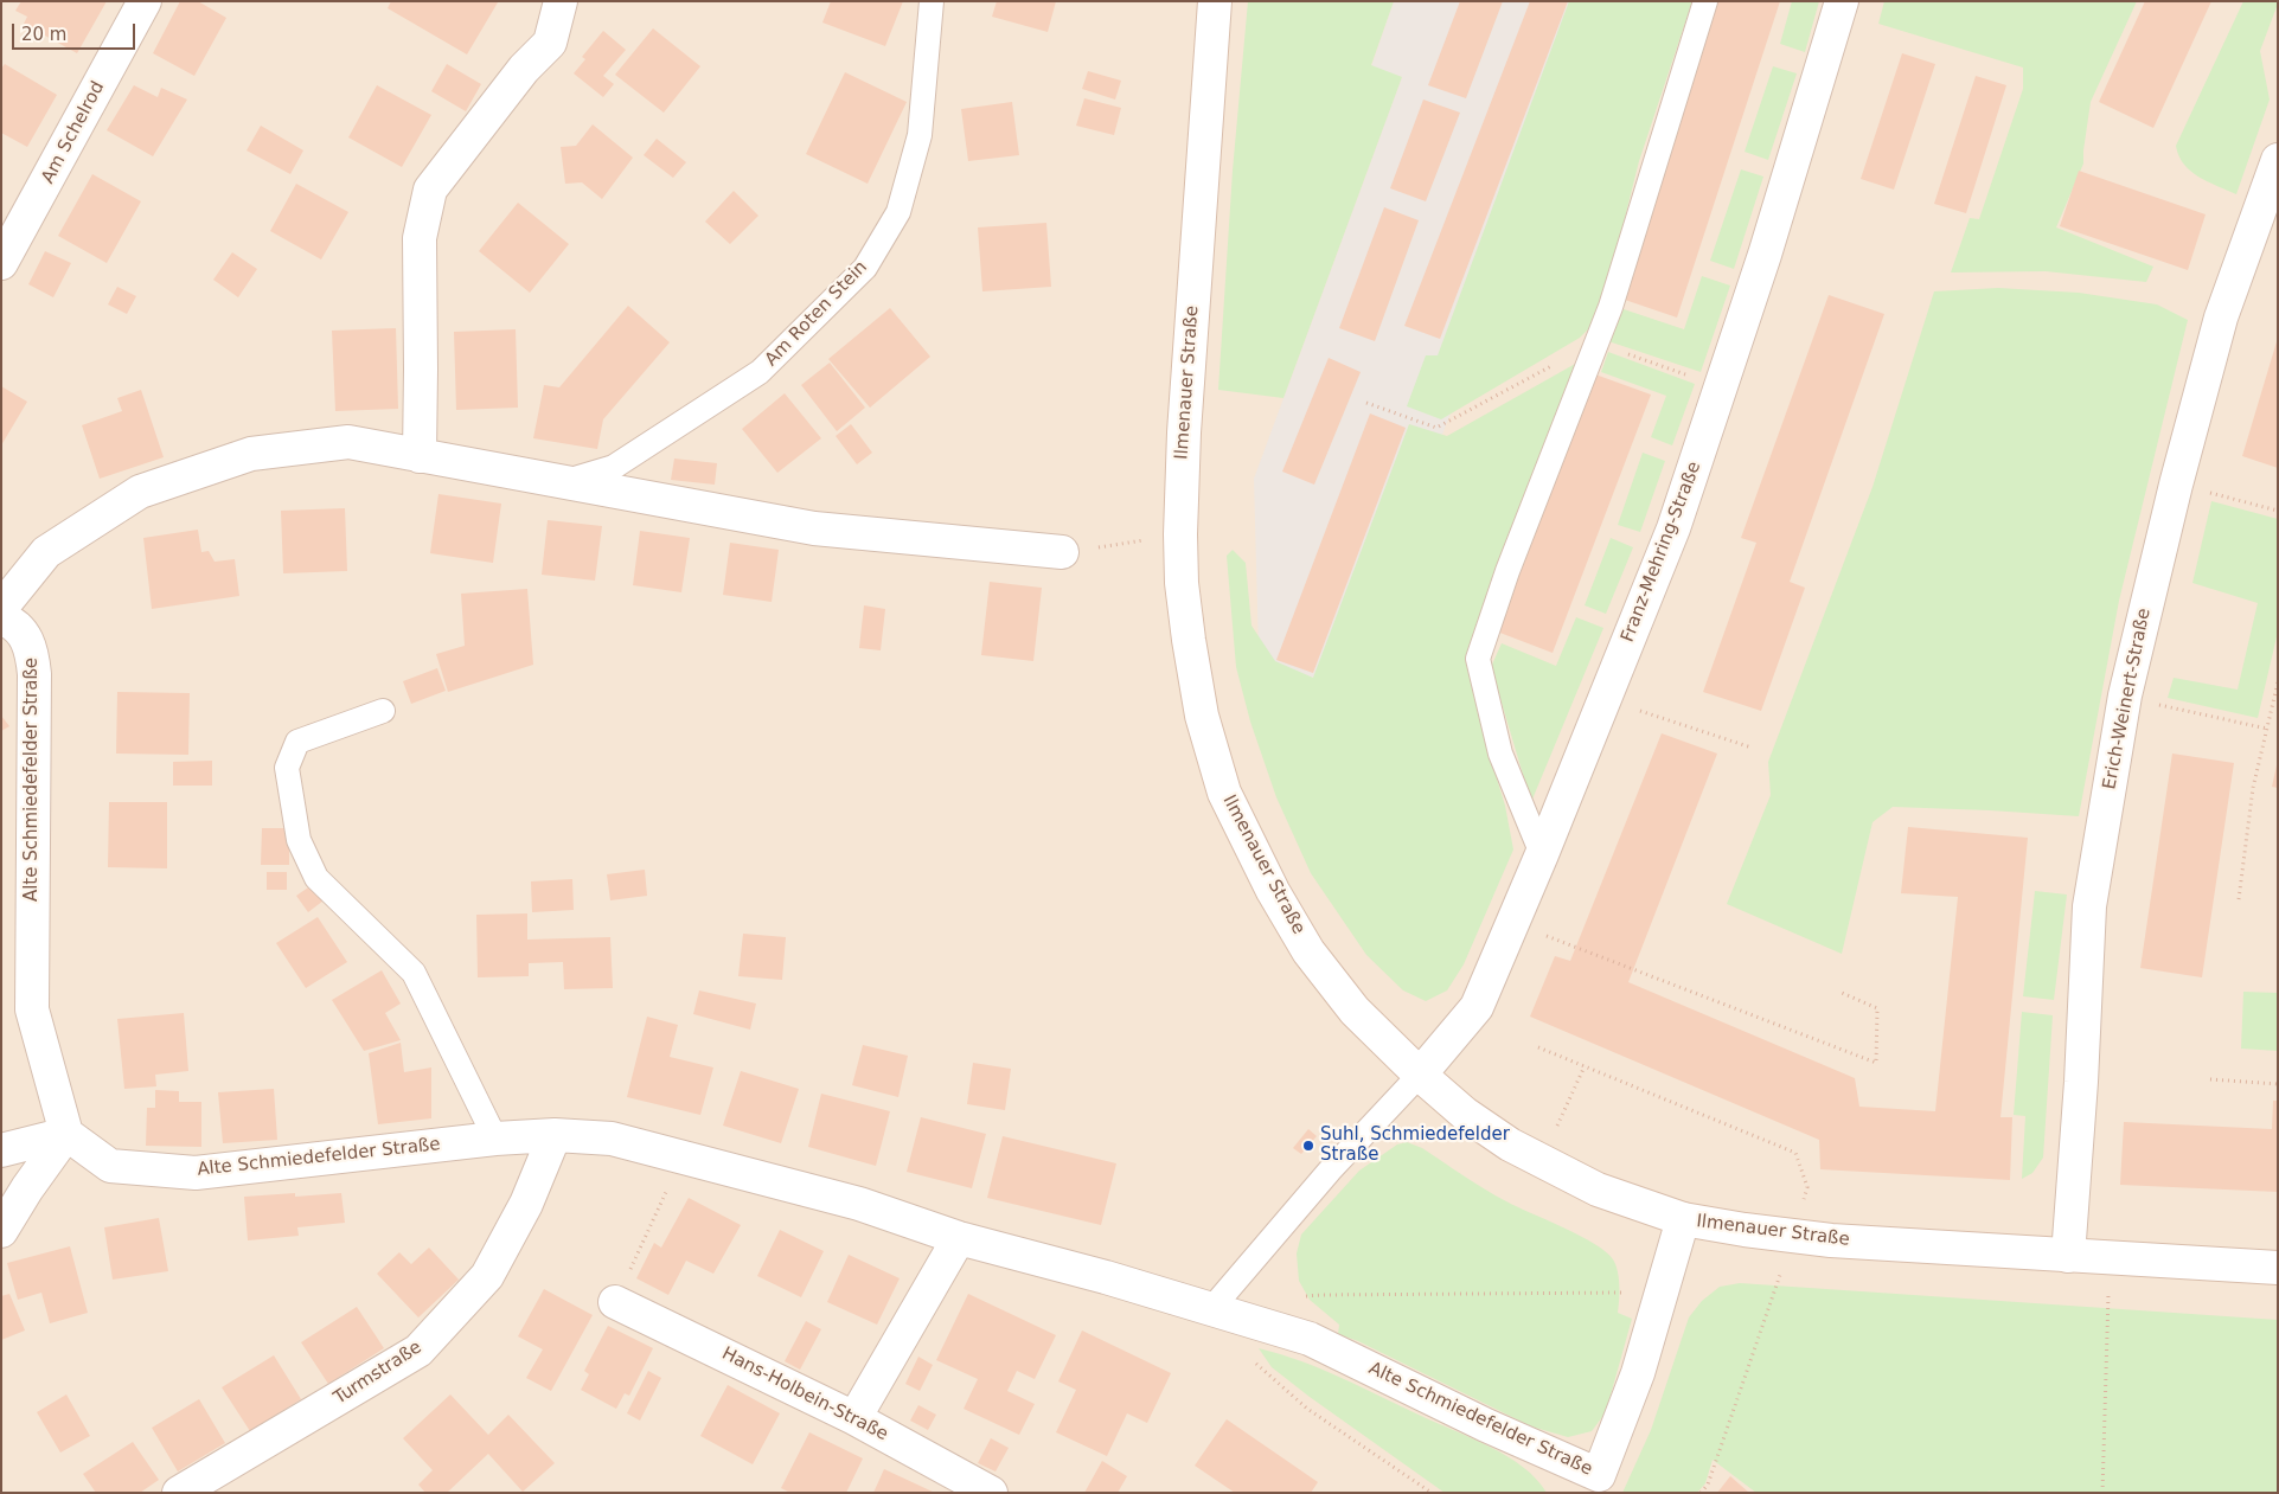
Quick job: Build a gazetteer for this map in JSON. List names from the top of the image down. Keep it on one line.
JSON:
{"streets":{"street":["Am Schelrod","Am Roten Stein","Ilmenauer Straße","Franz-Mehring-Straße","Erich-Weinert-Straße","Alte Schmiedefelder Straße","Turmstraße","Hans-Holbein-Straße"]},"crossings":[["Ilmenauer Straße","Franz-Mehring-Straße"],["Ilmenauer Straße","Erich-Weinert-Straße"],["Ilmenauer Straße","Alte Schmiedefelder Straße"],["Alte Schmiedefelder Straße","Turmstraße"]],"places":["Suhl, Schmiedefelder Straße"],"scale_bar":"20 m"}
